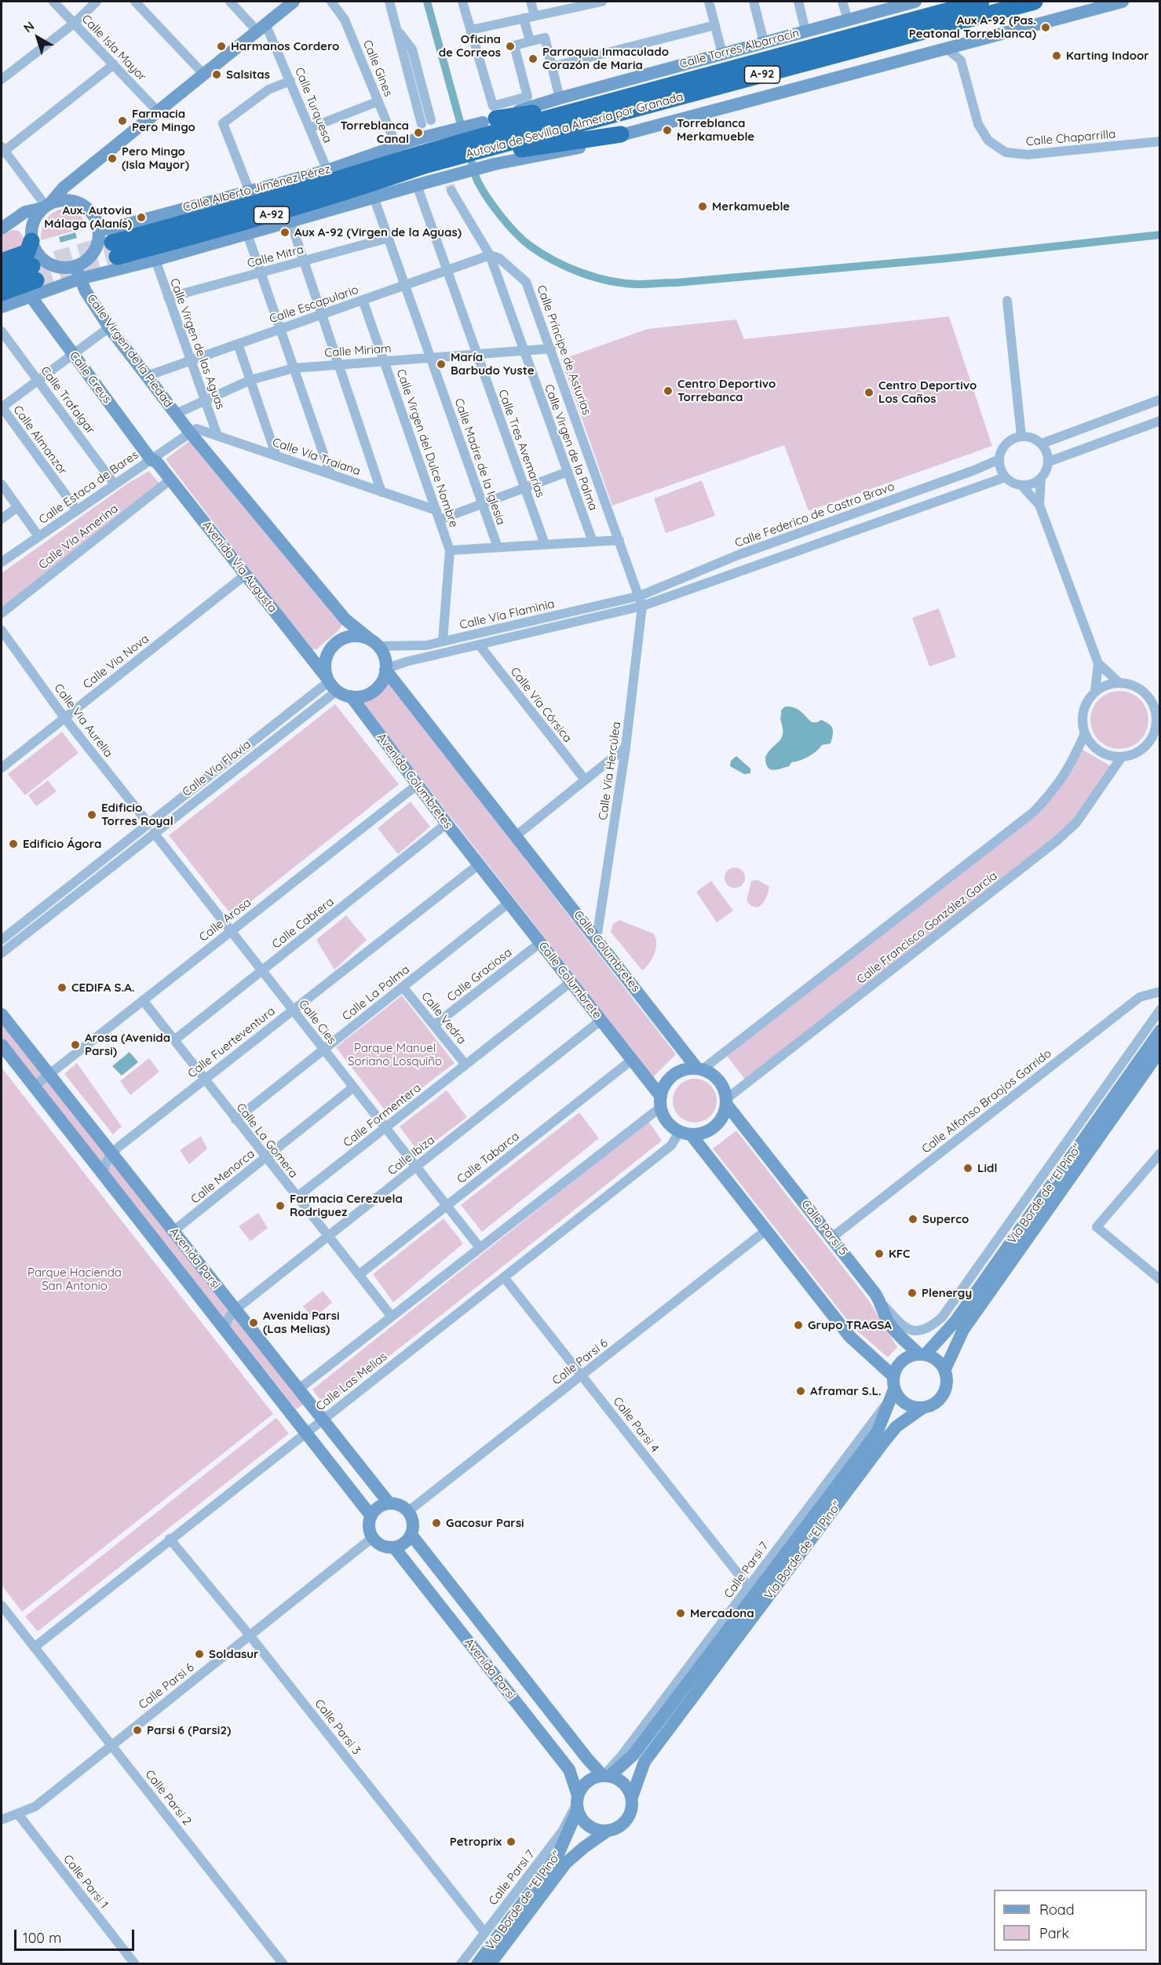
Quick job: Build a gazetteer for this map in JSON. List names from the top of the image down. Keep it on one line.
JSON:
{"streets":{"highway":["A-92","Autovía de Sevilla a Almería por Granada"],"street":["Calle Isla Mayor","Calle Torres Albarracín","Calle Gines","Calle Turquesa","Calle Chaparrilla","Calle Alberto Jiménez Pérez","Calle Mitra","Calle Escapulario","Calle Virgen de las Aguas","Calle Príncipe de Asturias","Calle Virgen de la Piedad","Calle Miriam","Calle Creus","Calle Trafalgar","Calle Almanzor","Calle Tres Avemarías","Calle Virgen de la Palma","Calle Virgen del Dulce Nombre","Calle Vía Traiana","Calle Madre de la Iglesia","Calle Estaca de Bares","Calle Federico de Castro Bravo","Calle Vía Amerina","Avenida Vía Augusta","Calle Vía Flaminia","Calle Via Nova","Calle Vía Córsica","Calle Via Aurelia","Calle Vía Flavia","Calle Vía Hercúlea","Avenida Columbretes","Calle Arosa","Calle Cabrera","Calle Francisco González García","Calle Columbretes","Calle Graciosa","Calle Columbrete","Calle La Palma","Calle Vedra","Calle Cies","Calle Fuerteventura","Calle Alfonso Braojos Garrido","Calle Formentera","Calle La Gomera","Calle Ibiza","Calle Tabarca","Calle Menorca","Vía Borde de \"El Pino\"","Calle Parsi 5","Avenida Parsi","Calle Parsi 6","Calle Las Melias","Calle Parsi 4","Calle Parsi 7","Calle Parsi 3","Calle Parsi 2","Calle Parsi 1"]},"crossings":[["Calle Torres Albarracín","Autovía de Sevilla a Almería por Granada"],["Calle Gines","Calle Alberto Jiménez Pérez"],["Calle Turquesa","Calle Alberto Jiménez Pérez"],["Autovía de Sevilla a Almería por Granada","Calle Alberto Jiménez Pérez"],["Calle Alberto Jiménez Pérez","Calle Virgen de la Piedad"],["Calle Mitra","Calle Virgen de las Aguas"],["Calle Mitra","Calle Madre de la Iglesia"],["Calle Escapulario","Calle Virgen de las Aguas"],["Calle Escapulario","Calle Príncipe de Asturias"],["Calle Escapulario","Calle Virgen de la Piedad"],["Calle Escapulario","Calle Tres Avemarías"],["Calle Escapulario","Calle Virgen de la Palma"],["Calle Escapulario","Calle Virgen del Dulce Nombre"],["Calle Escapulario","Calle Madre de la Iglesia"],["Calle Virgen de las Aguas","Calle Miriam"],["Calle Virgen de las Aguas","Calle Vía Traiana"],["Calle Príncipe de Asturias","Calle Miriam"],["Calle Príncipe de Asturias","Calle Virgen de la Palma"],["Calle Príncipe de Asturias","Calle Federico de Castro Bravo"],["Calle Príncipe de Asturias","Calle Vía Flaminia"],["Calle Príncipe de Asturias","Calle Vía Hercúlea"],["Calle Virgen de la Piedad","Calle Miriam"],["Calle Virgen de la Piedad","Calle Vía Traiana"],["Calle Virgen de la Piedad","Calle Estaca de Bares"],["Calle Miriam","Calle Tres Avemarías"],["Calle Miriam","Calle Virgen de la Palma"],["Calle Miriam","Calle Virgen del Dulce Nombre"],["Calle Miriam","Calle Madre de la Iglesia"],["Calle Creus","Calle Estaca de Bares"],["Calle Creus","Avenida Vía Augusta"],["Calle Trafalgar","Calle Estaca de Bares"],["Calle Almanzor","Calle Estaca de Bares"],["Calle Virgen del Dulce Nombre","Calle Vía Traiana"],["Calle Vía Traiana","Calle Estaca de Bares"],["Calle Estaca de Bares","Avenida Vía Augusta"],["Calle Federico de Castro Bravo","Calle Vía Flaminia"],["Calle Federico de Castro Bravo","Calle Vía Hercúlea"],["Calle Vía Amerina","Avenida Vía Augusta"],["Avenida Vía Augusta","Calle Vía Flaminia"],["Avenida Vía Augusta","Calle Via Nova"],["Avenida Vía Augusta","Calle Vía Flavia"],["Avenida Vía Augusta","Avenida Columbretes"],["Calle Vía Flaminia","Calle Vía Córsica"],["Calle Vía Flaminia","Calle Vía Flavia"],["Calle Vía Flaminia","Calle Vía Hercúlea"],["Calle Vía Flaminia","Avenida Columbretes"],["Calle Via Nova","Calle Via Aurelia"],["Calle Via Aurelia","Calle Vía Flavia"],["Calle Vía Flavia","Avenida Columbretes"],["Calle Vía Flavia","Calle Cies"],["Calle Vía Hercúlea","Calle Columbretes"],["Avenida Columbretes","Calle Arosa"],["Avenida Columbretes","Calle Cabrera"],["Avenida Columbretes","Calle Columbrete"],["Avenida Columbretes","Calle Fuerteventura"],["Calle Arosa","Calle Cies"],["Calle Arosa","Calle La Gomera"],["Calle Arosa","Avenida Parsi"],["Calle Cabrera","Calle Cies"],["Calle Cabrera","Calle La Gomera"],["Calle Francisco González García","Calle Columbretes"],["Calle Francisco González García","Calle Columbrete"],["Calle Francisco González García","Calle Parsi 5"],["Calle Francisco González García","Calle Las Melias"],["Calle Columbretes","Calle Columbrete"],["Calle Columbretes","Calle Parsi 5"],["Calle Columbretes","Calle Las Melias"],["Calle Graciosa","Calle Columbrete"],["Calle Graciosa","Calle Vedra"],["Calle Columbrete","Calle La Palma"],["Calle Columbrete","Calle Fuerteventura"],["Calle Columbrete","Calle Formentera"],["Calle Columbrete","Calle Ibiza"],["Calle Columbrete","Calle Tabarca"],["Calle Columbrete","Calle Parsi 5"],["Calle Columbrete","Calle Las Melias"],["Calle La Palma","Calle Vedra"],["Calle La Palma","Calle Cies"],["Calle La Palma","Calle La Gomera"],["Calle Vedra","Calle Formentera"],["Calle Cies","Calle Fuerteventura"],["Calle Cies","Calle Formentera"],["Calle Cies","Calle Ibiza"],["Calle Cies","Calle Tabarca"],["Calle Cies","Calle Menorca"],["Calle Fuerteventura","Calle La Gomera"],["Calle Fuerteventura","Avenida Parsi"],["Calle Alfonso Braojos Garrido","Calle Parsi 5"],["Calle Formentera","Calle La Gomera"],["Calle La Gomera","Calle Ibiza"],["Calle La Gomera","Calle Tabarca"],["Calle La Gomera","Calle Menorca"],["Calle Ibiza","Avenida Parsi"],["Calle Menorca","Avenida Parsi"],["Vía Borde de \"El Pino\"","Calle Parsi 5"],["Vía Borde de \"El Pino\"","Avenida Parsi"],["Vía Borde de \"El Pino\"","Calle Parsi 7"],["Calle Parsi 5","Calle Las Melias"],["Calle Parsi 5","Calle Parsi 7"],["Avenida Parsi","Calle Parsi 6"],["Avenida Parsi","Calle Las Melias"],["Avenida Parsi","Calle Parsi 7"],["Calle Parsi 6","Calle Parsi 4"],["Calle Parsi 6","Calle Parsi 3"],["Calle Parsi 6","Calle Parsi 2"],["Calle Parsi 6","Calle Parsi 1"],["Calle Las Melias","Calle Parsi 4"],["Calle Las Melias","Calle Parsi 3"],["Calle Las Melias","Calle Parsi 2"],["Calle Parsi 4","Calle Parsi 7"],["Calle Parsi 7","Calle Parsi 3"]],"parks":["Parque Manuel Soriano Losquiño","Parque Hacienda San Antonio"],"places":["Aux A-92 (Pas. Peatonal Torreblanca)","Harmanos Cordero","Oficina de Correos","Karting Indoor","Parroquia Inmaculado Corazón de Maria","Salsitas","Farmacia Pero Mingo","Torreblanca Merkamueble","Torreblanca Canal","Pero Mingo (Isla Mayor)","Merkamueble","Aux. Autovia Málaga (Alanís)","Aux A-92 (Virgen de la Aguas)","María Barbudo Yuste","Centro Deportivo Torrebanca","Centro Deportivo Los Caños","Edificio Torres Royal","Edificio Ágora","CEDIFA S.A.","Arosa (Avenida Parsi)","Lidl","Farmacia Cerezuela Rodriguez","Superco","KFC","Plenergy","Avenida Parsi (Las Melias)","Grupo TRAGSA","Aframar S.L.","Gacosur Parsi","Mercadona","Soldasur","Parsi 6 (Parsi2)","Petroprix"],"legend":["Road","Park"],"scale_bar":"100 m","north":"top left"}
